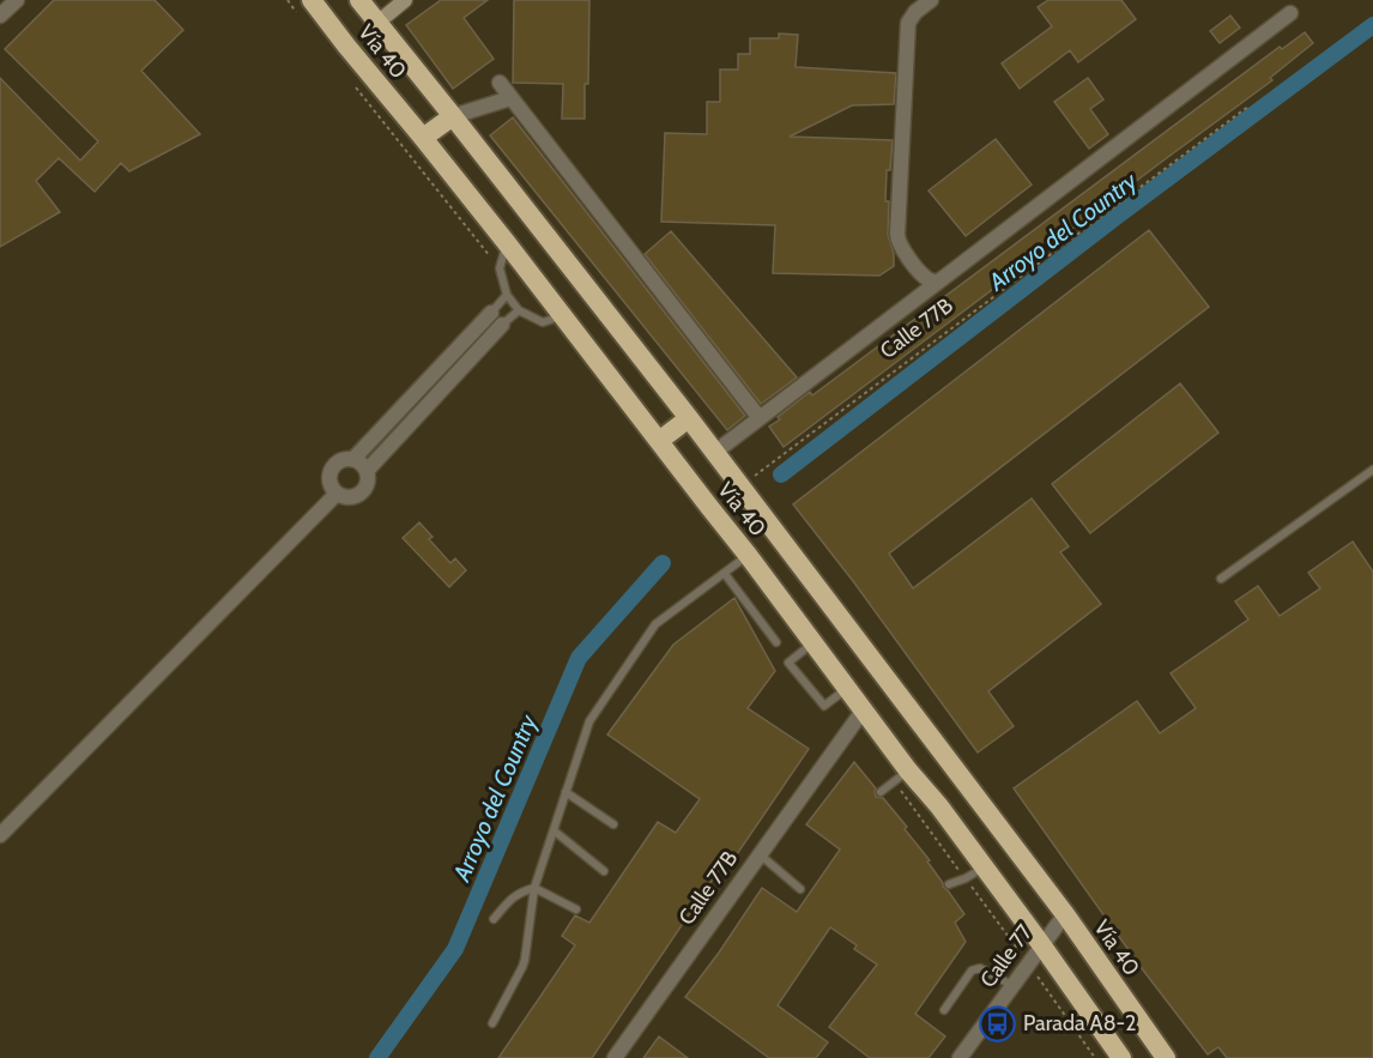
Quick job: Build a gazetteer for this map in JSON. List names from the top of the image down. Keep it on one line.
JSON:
{"streets":{"highway":["Vía 40"],"street":["Calle 77B","Calle 77"]},"crossings":[["Vía 40","Calle 77B"],["Vía 40","Calle 77"]],"water":["Arroyo del Country"],"places":{"bus stop":["Parada A8-2"]}}
